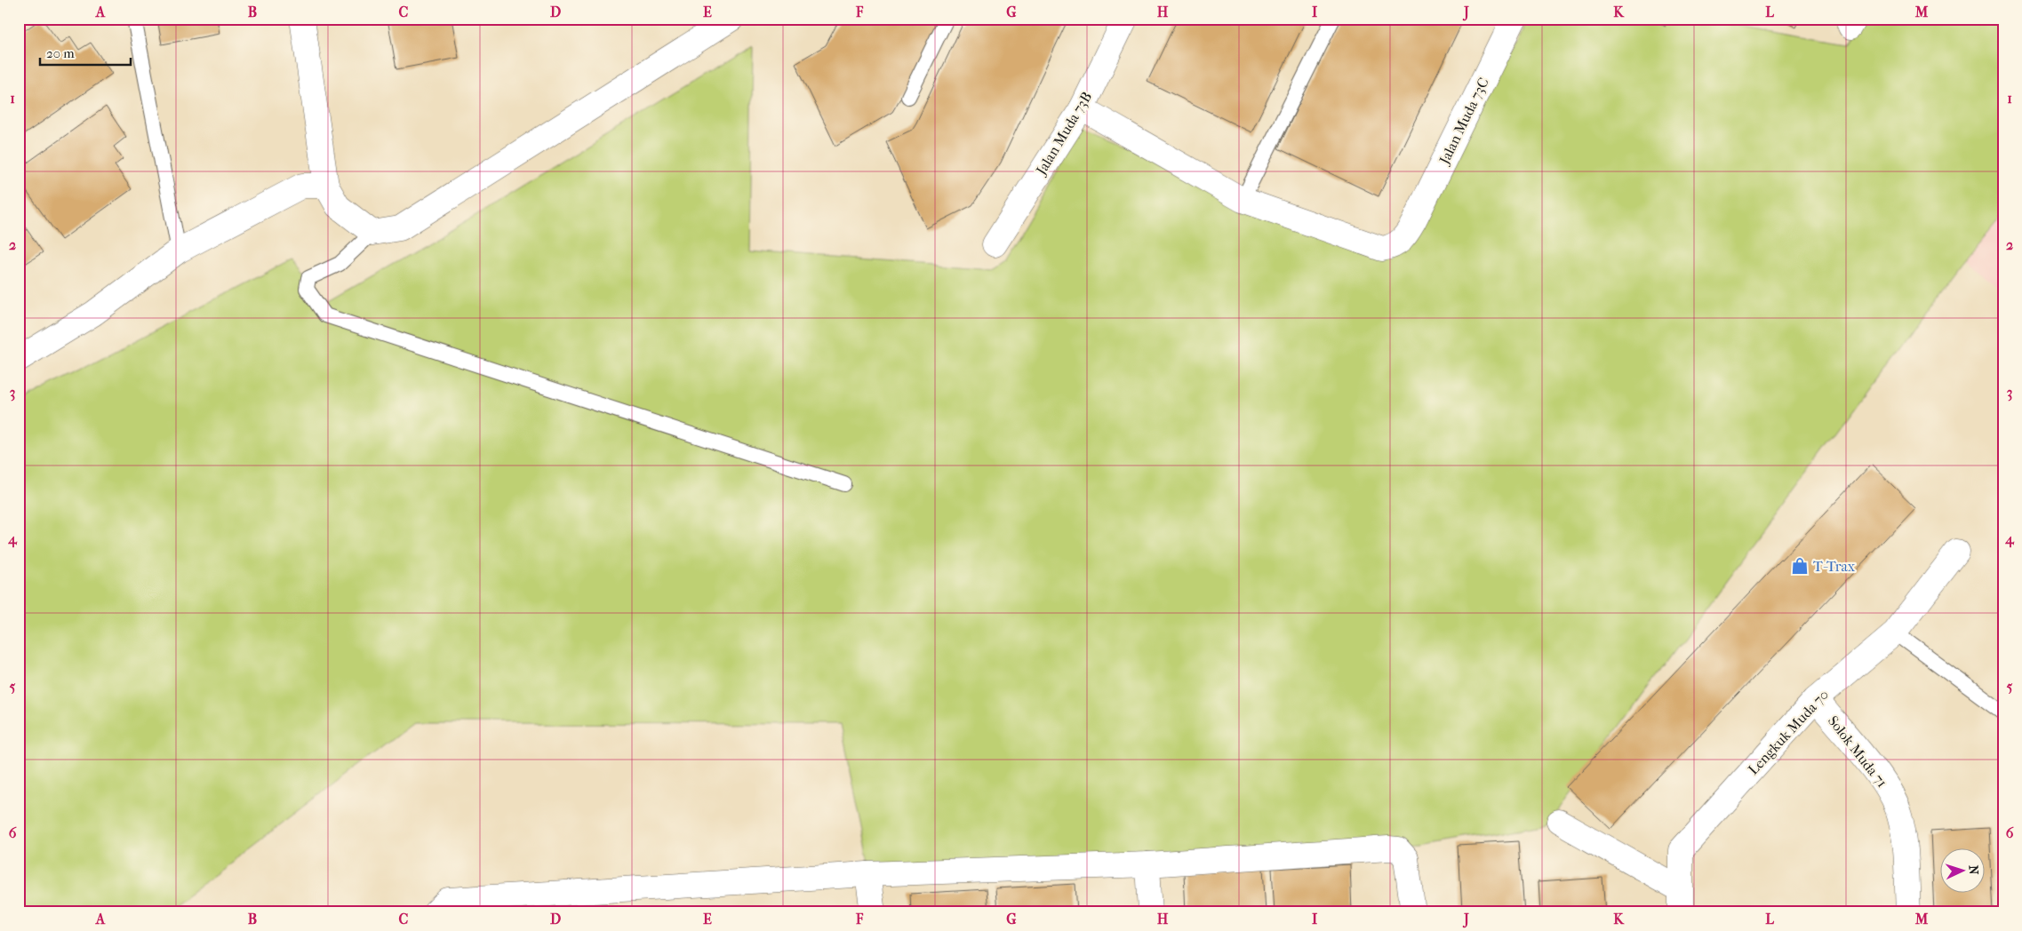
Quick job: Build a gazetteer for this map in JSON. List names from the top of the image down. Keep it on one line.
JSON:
{"streets":{"street":["Jalan Muda 73C","Jalan Muda 73B","Lengkuk Muda 70","Solok Muda 71"]},"crossings":[["Jalan Muda 73C","Jalan Muda 73B"],["Lengkuk Muda 70","Solok Muda 71"]],"places":{"shop":["T-Trax"]},"scale_bar":"20 m","north":"right","grid":{"columns":["A","B","C","D","E","F","G","H","I","J","K","L","M"],"rows":["1","2","3","4","5","6"]}}
